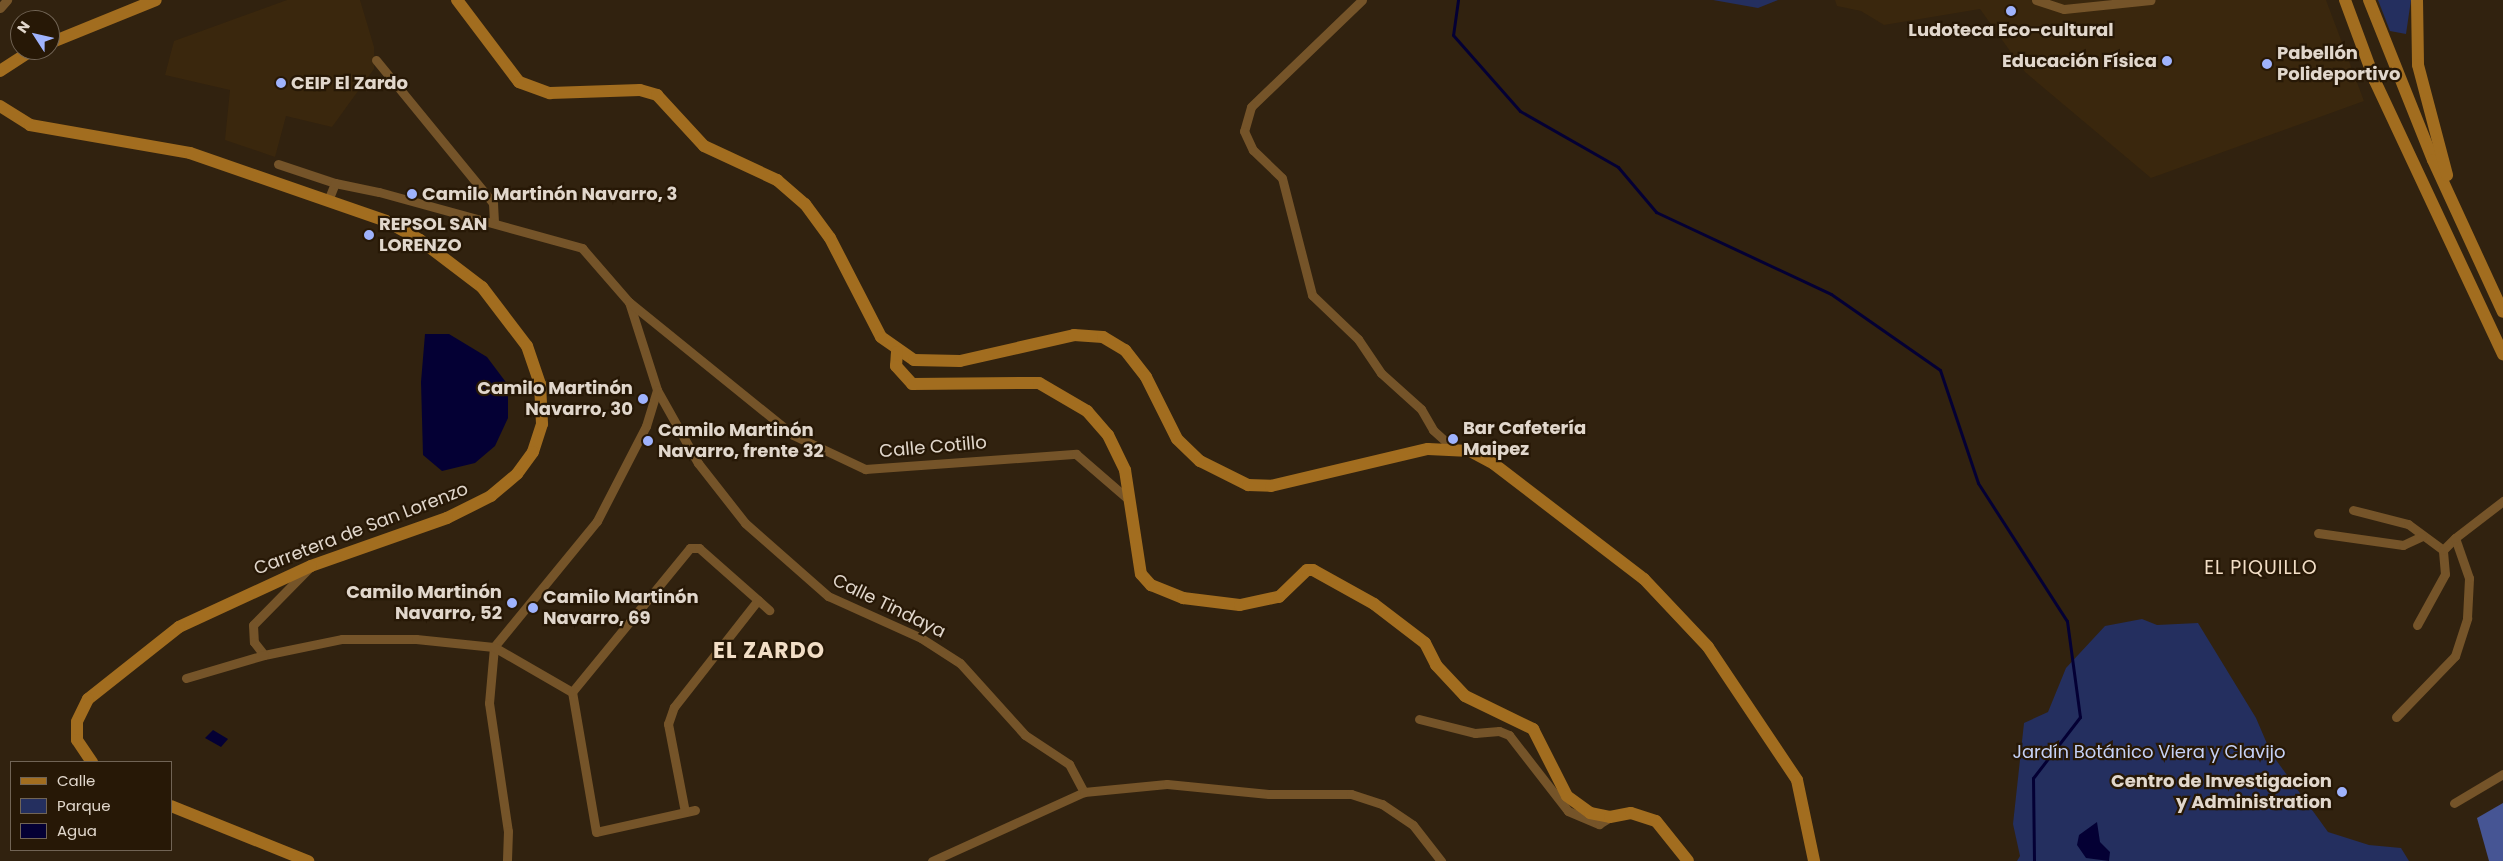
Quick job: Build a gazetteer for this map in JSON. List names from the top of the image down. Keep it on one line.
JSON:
{"streets":{"main road":["Carretera de San Lorenzo"],"street":["Calle Cotillo","Calle Tindaya"]},"crossings":[["Calle Cotillo","Calle Tindaya"]],"districts":["EL PIQUILLO","EL ZARDO"],"parks":["Jardín Botánico Viera y Clavijo"],"places":["Ludoteca Eco-cultural","Educación Física","Pabellón Polideportivo","CEIP El Zardo","Camilo Martinón Navarro, 3","REPSOL SAN LORENZO","Camilo Martinón Navarro, 30","Bar Cafetería Maipez","Camilo Martinón Navarro, frente 32","Camilo Martinón Navarro, 52","Camilo Martinón Navarro, 69","Centro de Investigacion y Administration"],"legend":["Calle","Parque","Agua"],"north":"top left"}
